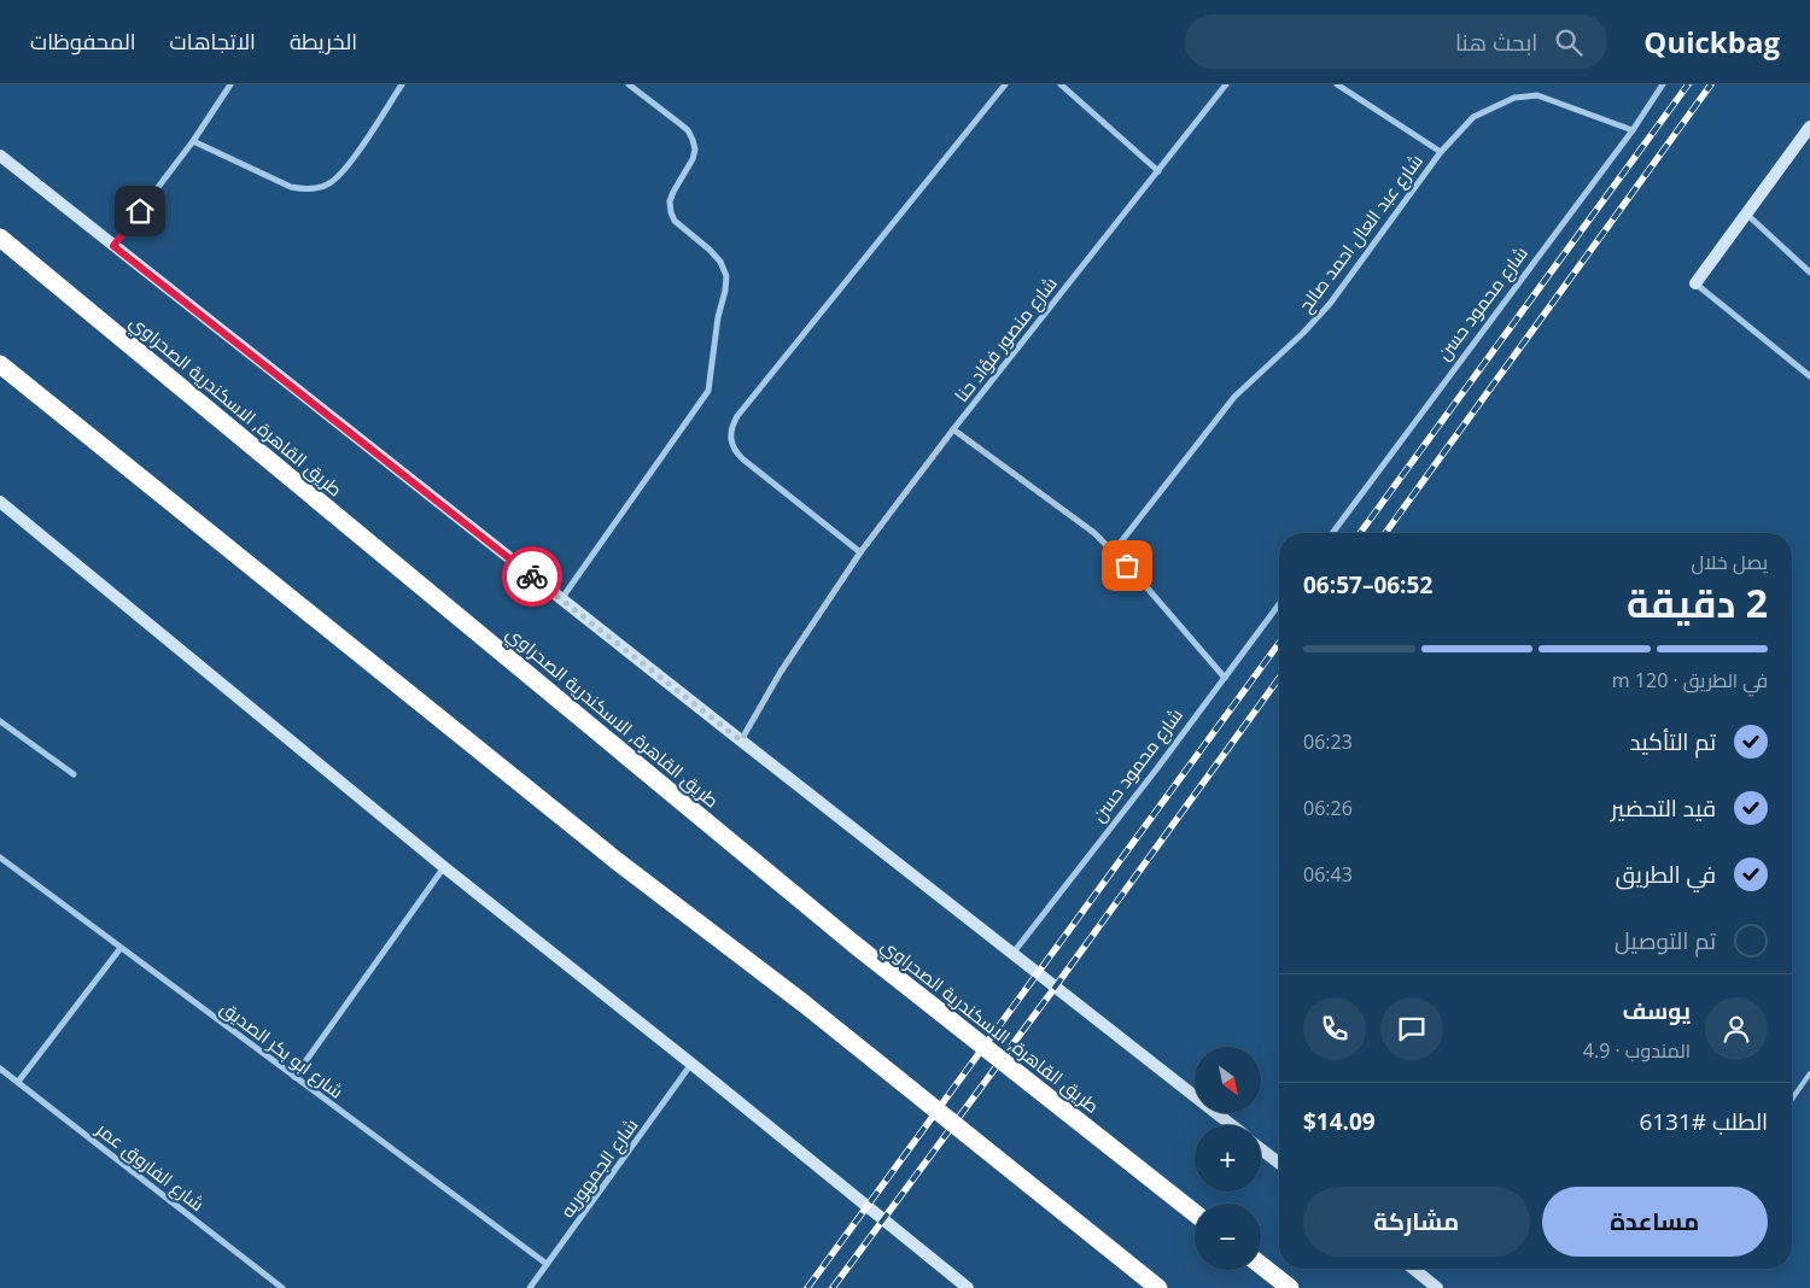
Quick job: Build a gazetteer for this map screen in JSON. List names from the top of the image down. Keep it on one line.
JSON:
{"streets":{"highway":["طريق القاهرة, الاسكندرية الصحراوي"],"street":["شارع عبد العال احمد صالح","شارع محمود حسن","شارع منصور فؤاد حنا","شارع ابو بكر الصديق","شارع الفاروق عمر","شارع الجمهوريه"]},"crossings":[["شارع عبد العال احمد صالح","شارع محمود حسن"],["شارع ابو بكر الصديق","شارع الجمهوريه"]],"north":"bottom right","page":{"header":"Quickbag","search":"ابحث هنا","nav":["الخريطة","الاتجاهات","المحفوظات"],"heading":["2 دقيقة","يصل خلال","06:52–06:57"],"panel":["يوسف","المندوب · 4.9","الطلب #6131","$14.09"],"bar":"في الطريق · 120 m","list":[["تم التأكيد","06:23"],["قيد التحضير","06:26"],["في الطريق","06:43"],"تم التوصيل"],"map_buttons":["+","−"],"buttons":["مساعدة","مشاركة"]}}
